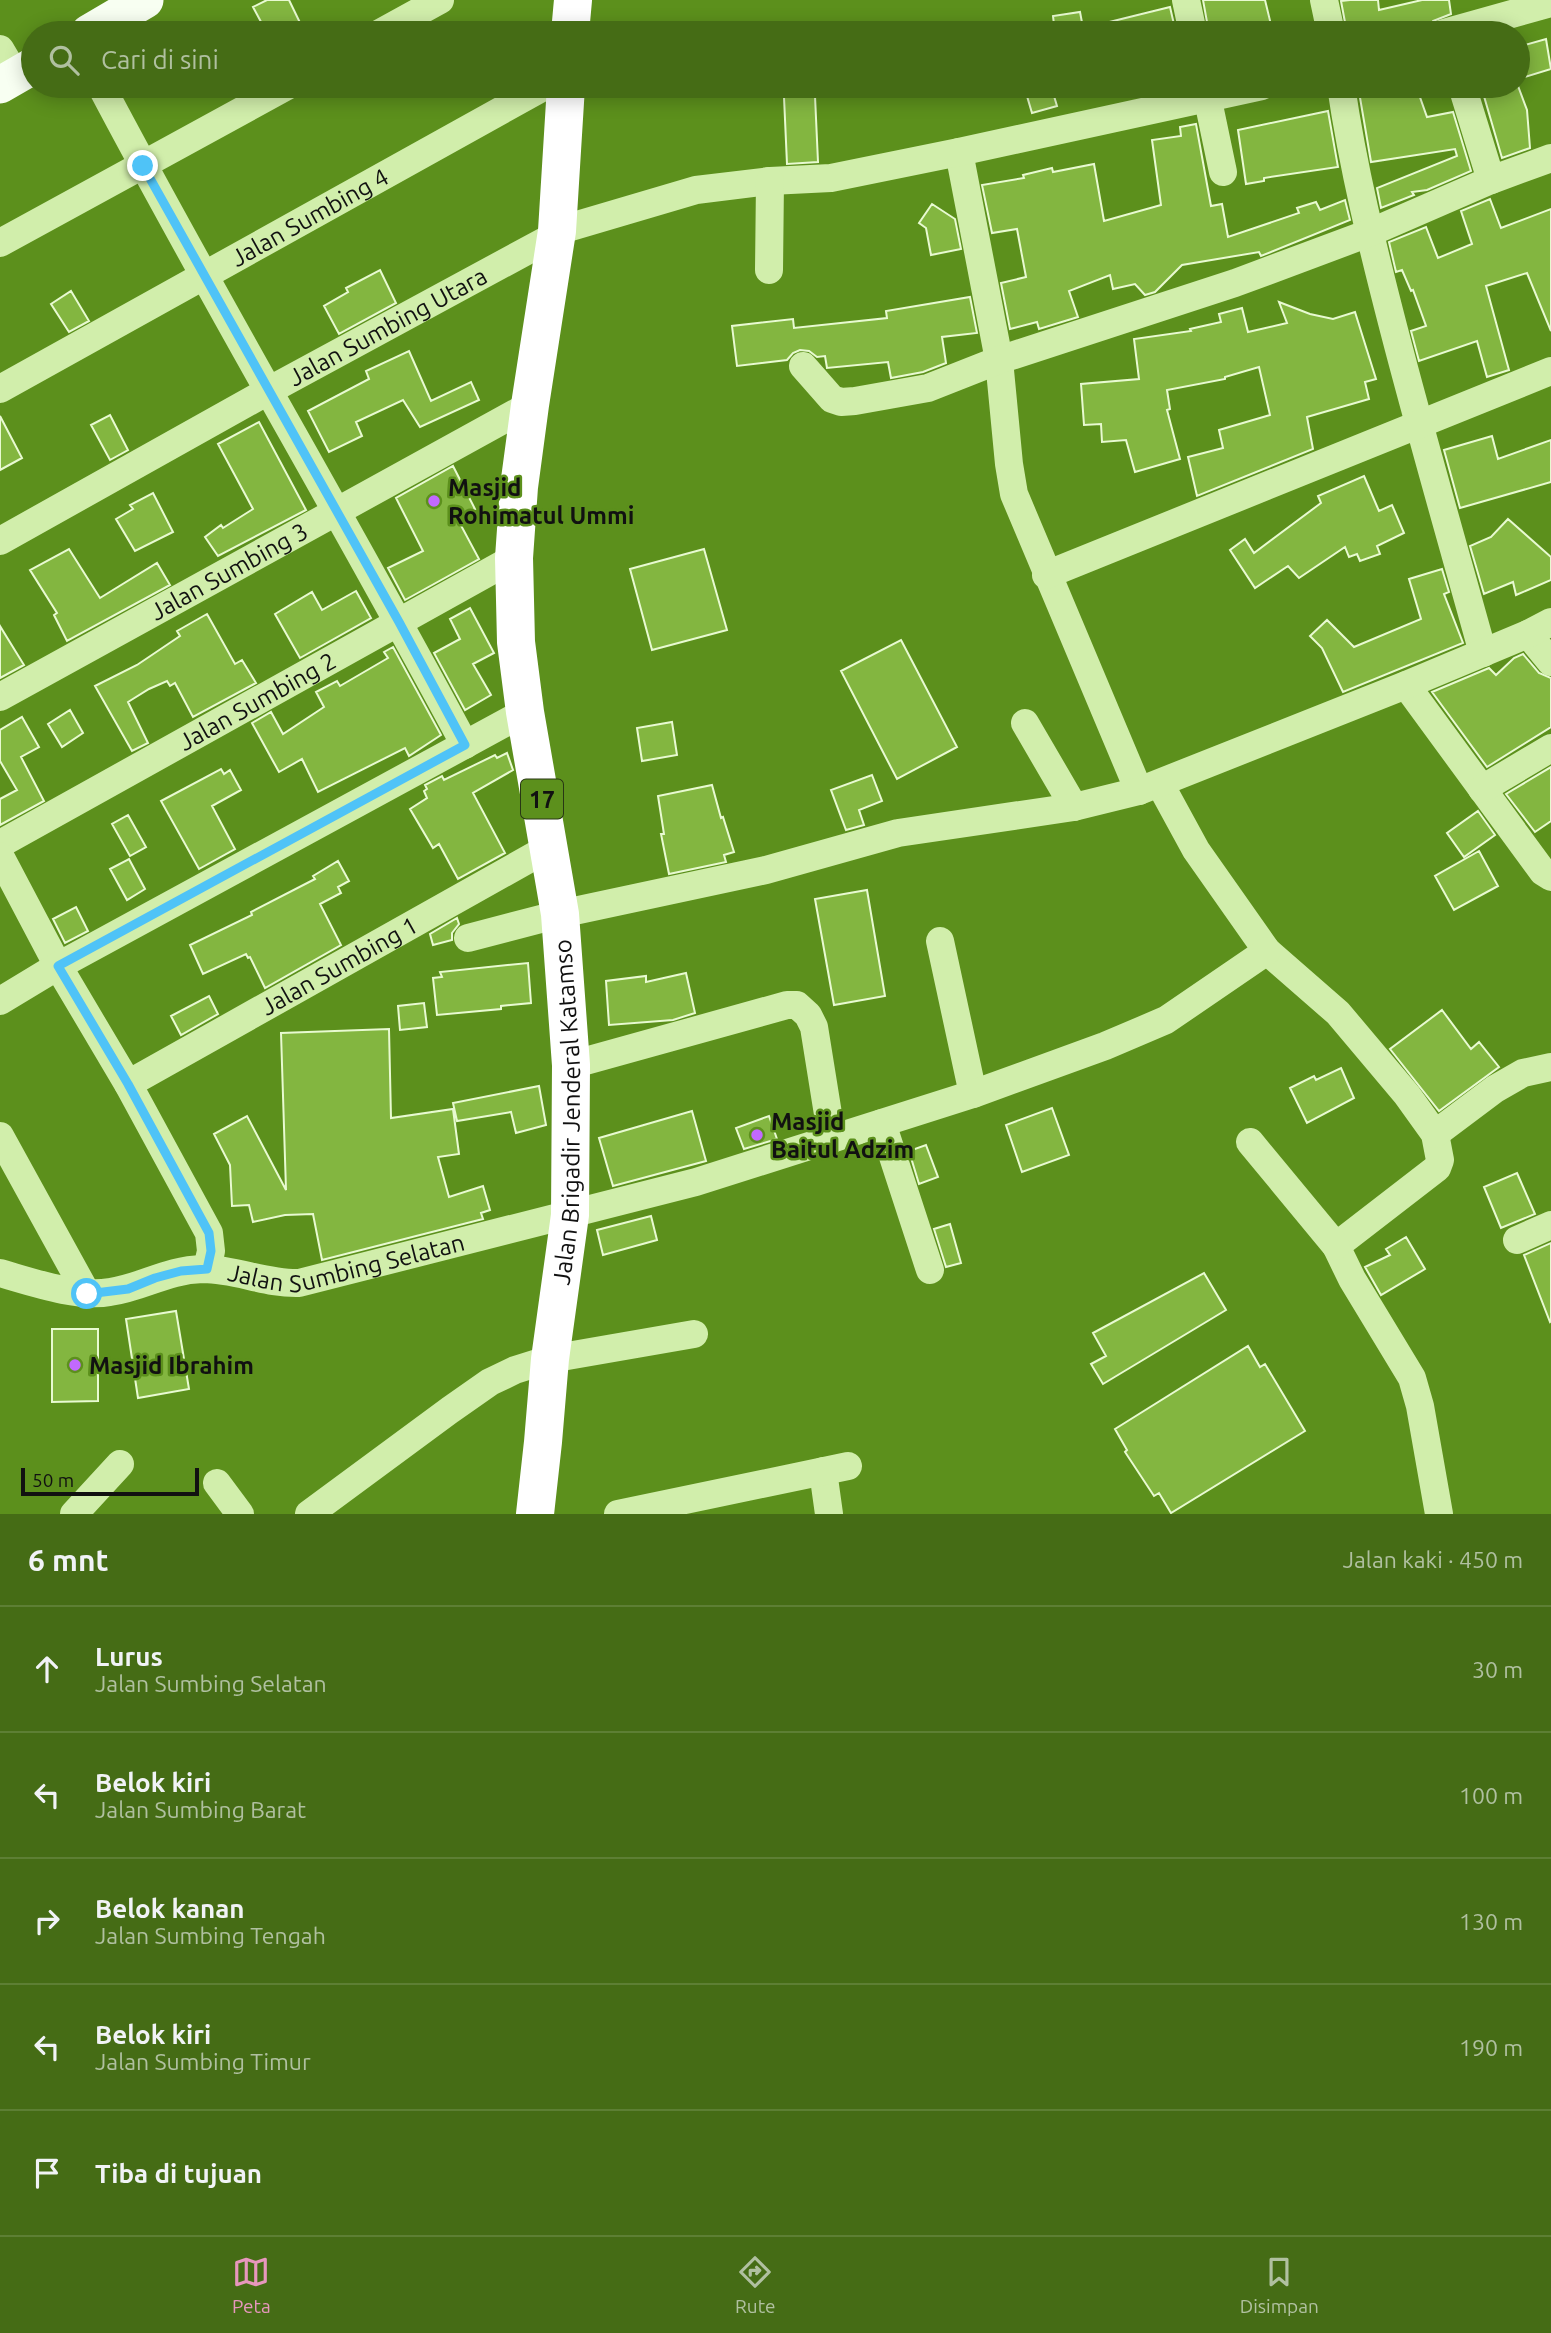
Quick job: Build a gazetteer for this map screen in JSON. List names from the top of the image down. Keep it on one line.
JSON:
{"streets":{"highway":["17","Jalan Brigadir Jenderal Katamso"],"street":["Jalan Sumbing 4","Jalan Sumbing Utara","Jalan Sumbing 3","Jalan Sumbing 2","Jalan Sumbing 1","Jalan Sumbing Selatan"]},"crossings":[["Jalan Sumbing Utara","Jalan Brigadir Jenderal Katamso"],["Jalan Sumbing 3","Jalan Brigadir Jenderal Katamso"],["Jalan Sumbing 2","Jalan Brigadir Jenderal Katamso"],["Jalan Sumbing 1","Jalan Brigadir Jenderal Katamso"],["Jalan Brigadir Jenderal Katamso","Jalan Sumbing Selatan"]],"places":["Masjid Rohimatul Ummi","Masjid Baitul Adzim","Masjid Ibrahim"],"scale_bar":"50 m","page":{"search":"Cari di sini","scale":"50 m","heading":["6 mnt","Jalan kaki · 450 m"],"list":[["Lurus","Jalan Sumbing Selatan","30 m"],["Belok kiri","Jalan Sumbing Barat","100 m"],["Belok kanan","Jalan Sumbing Tengah","130 m"],["Belok kiri","Jalan Sumbing Timur","190 m"],"Tiba di tujuan"],"nav":["Peta","Rute","Disimpan"]}}
